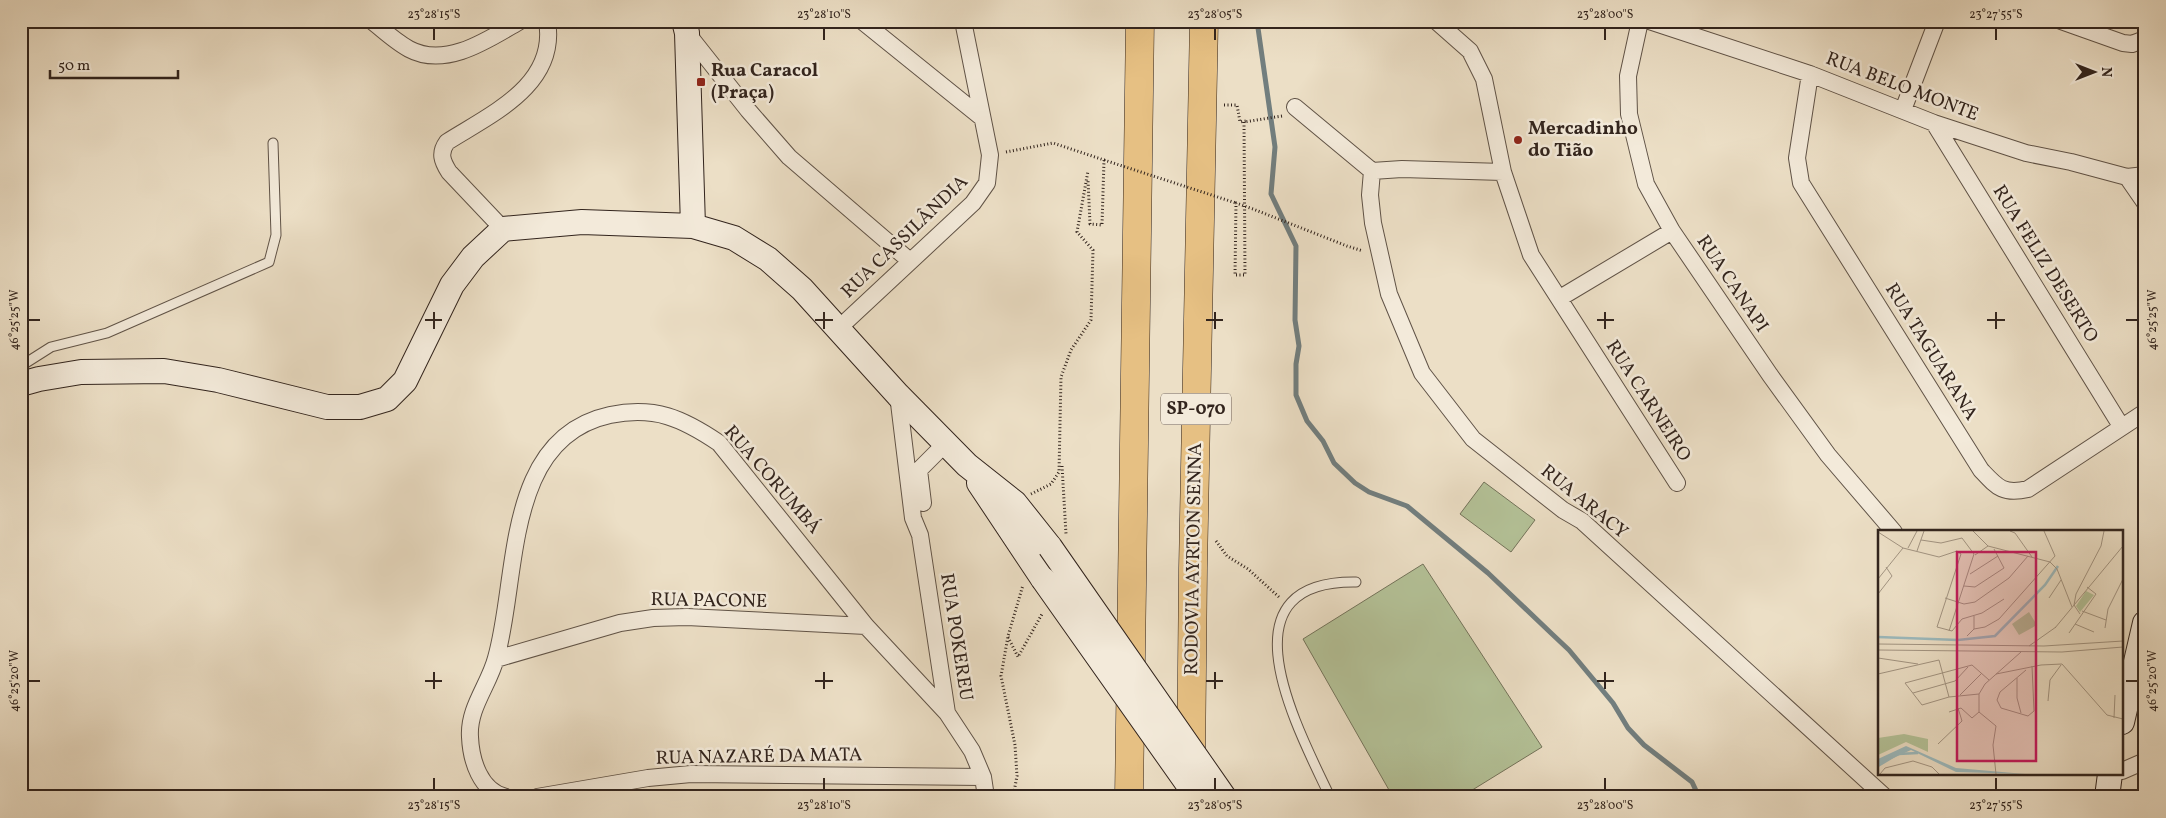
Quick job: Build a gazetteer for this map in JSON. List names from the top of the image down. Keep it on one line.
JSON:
{"streets":{"highway":["SP-070","RODOVIA AYRTON SENNA"],"street":["RUA BELO MONTE","RUA CASSILÂNDIA","RUA FELIZ DESERTO","RUA CANAPI","RUA TAGUARANA","RUA CARNEIRO","RUA CORUMBÁ","RUA ARACY","RUA PACONE","RUA POKEREU","RUA NAZARÉ DA MATA"]},"crossings":[["RUA BELO MONTE","RUA FELIZ DESERTO"],["RUA BELO MONTE","RUA TAGUARANA"],["RUA FELIZ DESERTO","RUA TAGUARANA"],["RUA CORUMBÁ","RUA PACONE"],["RUA CORUMBÁ","RUA POKEREU"],["RUA POKEREU","RUA NAZARÉ DA MATA"]],"places":{"transit":["Rua Caracol (Praça)"],"other":["Mercadinho do Tião"]},"scale_bar":"50 m","north":"right","coordinates":["23°28'15\"S","23°28'10\"S","23°28'05\"S","23°28'00\"S","23°27'55\"S","46°25'25\"W","46°25'20\"W"]}
